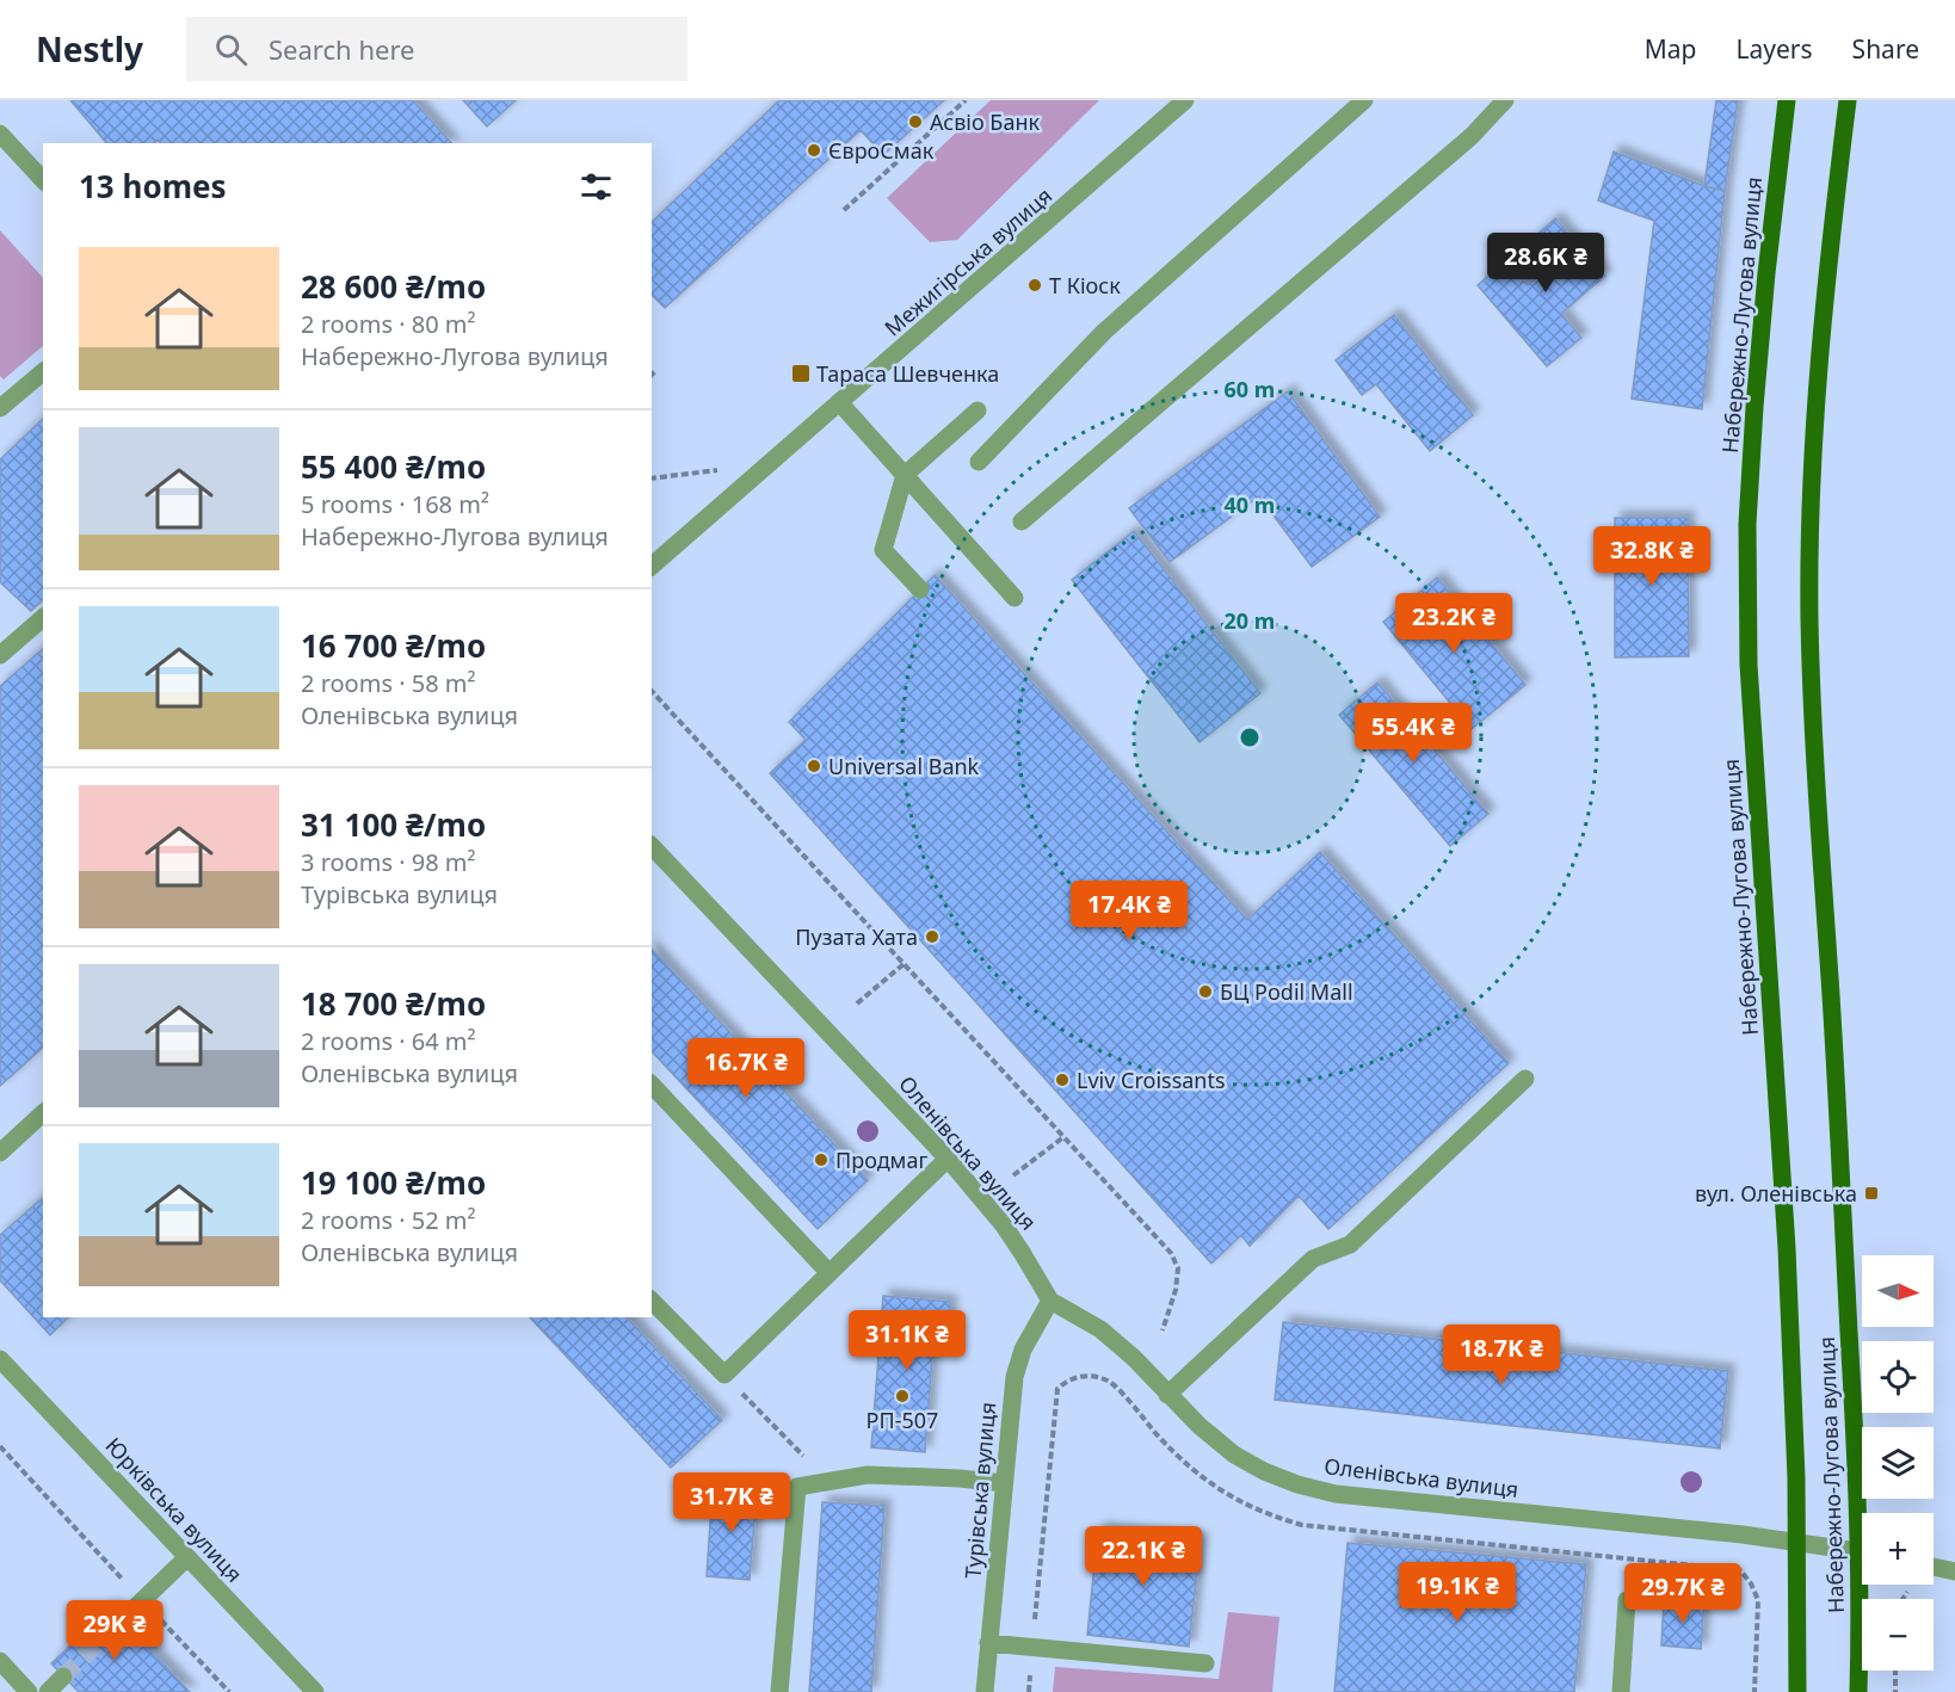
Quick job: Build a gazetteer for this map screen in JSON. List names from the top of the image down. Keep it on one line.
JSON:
{"streets":{"main road":["Набережно-Лугова вулиця"],"street":["Межигірська вулиця","Оленівська вулиця","Турівська вулиця","Юрківська вулиця"]},"crossings":[["Набережно-Лугова вулиця","Оленівська вулиця"],["Оленівська вулиця","Турівська вулиця"]],"places":{"other":["Асвіо Банк","ЄвроСмак","Т Кіоск","Universal Bank","Пузата Хата","БЦ Podil Mall","Lviv Croissants","Продмаг","РП-507"],"transit":["Тараса Шевченка","вул. Оленівська"]},"north":"right","page":{"header":"Nestly","search":"Search here","nav":["Map","Layers","Share"],"heading":"13 homes","list":[{"name":"28 600 ₴/mo","note":"2 rooms · 80 m² · Набережно-Лугова вулиця"},{"name":"55 400 ₴/mo","note":"5 rooms · 168 m² · Набережно-Лугова вулиця"},{"name":"16 700 ₴/mo","note":"2 rooms · 58 m² · Оленівська вулиця"},{"name":"31 100 ₴/mo","note":"3 rooms · 98 m² · Турівська вулиця"},{"name":"18 700 ₴/mo","note":"2 rooms · 64 m² · Оленівська вулиця"},{"name":"19 100 ₴/mo","note":"2 rooms · 52 m² · Оленівська вулиця"}],"price":["28.6K ₴","32.8K ₴","23.2K ₴","55.4K ₴","17.4K ₴","16.7K ₴","31.1K ₴","18.7K ₴","31.7K ₴","22.1K ₴","19.1K ₴","29.7K ₴","29K ₴"],"map_buttons":["+","−"]},"rings":["60 m","40 m","20 m"]}
